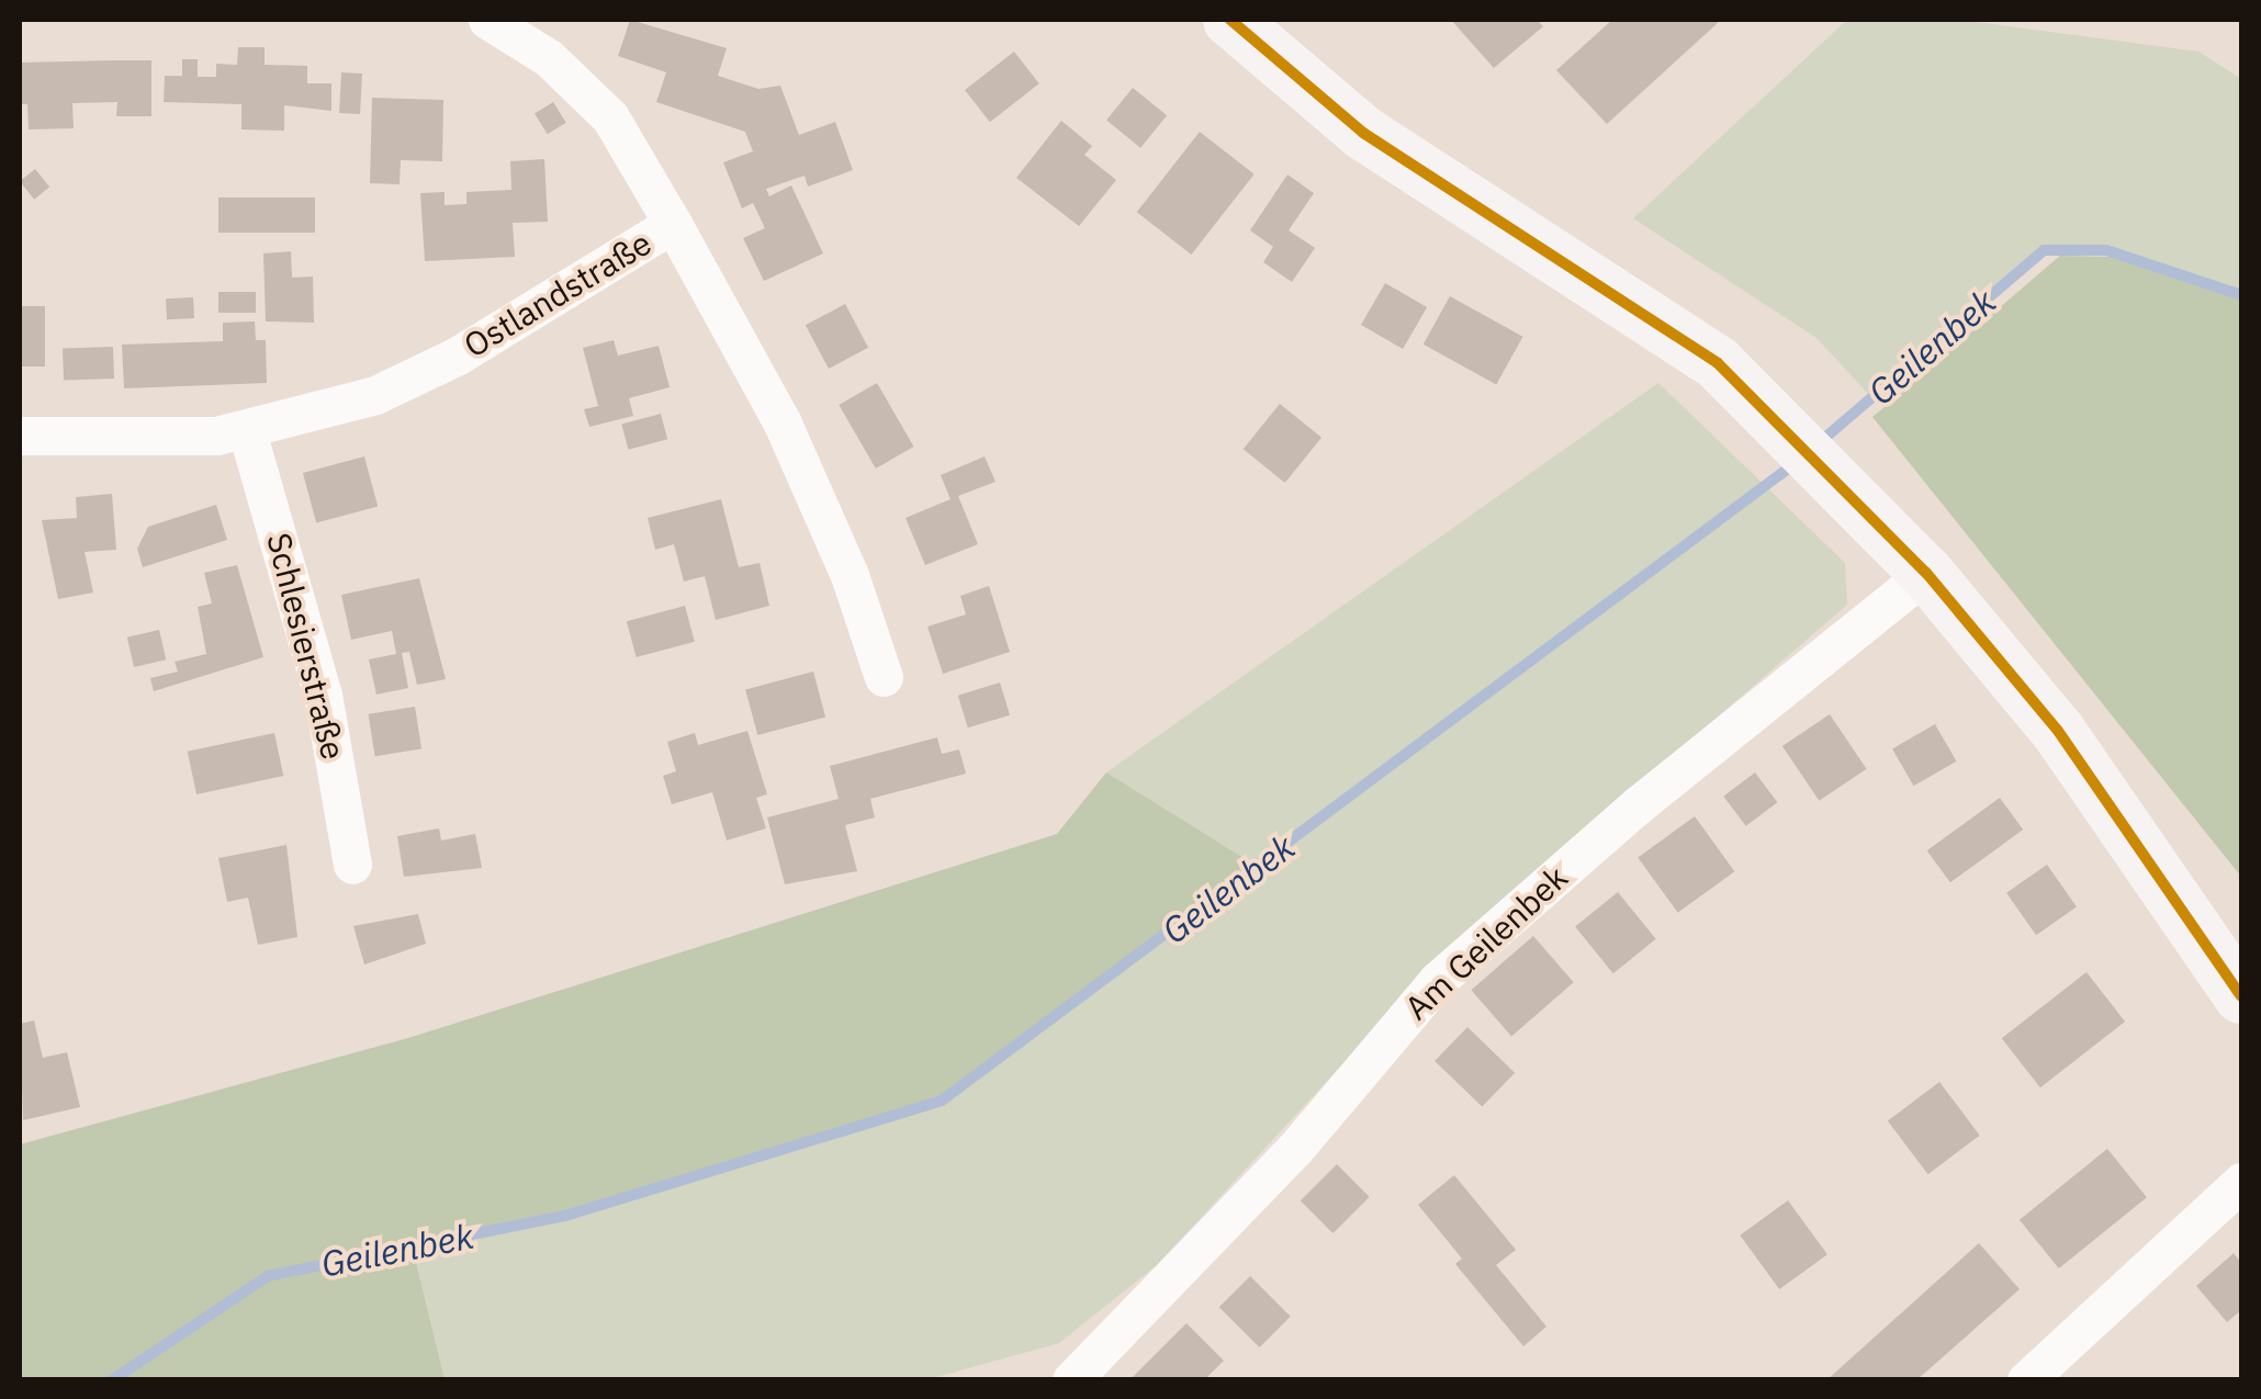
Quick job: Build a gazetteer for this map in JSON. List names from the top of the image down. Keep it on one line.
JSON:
{"streets":{"street":["Ostlandstraße","Schlesierstraße","Am Geilenbek"]},"crossings":[["Ostlandstraße","Schlesierstraße"]],"water":["Geilenbek"]}
